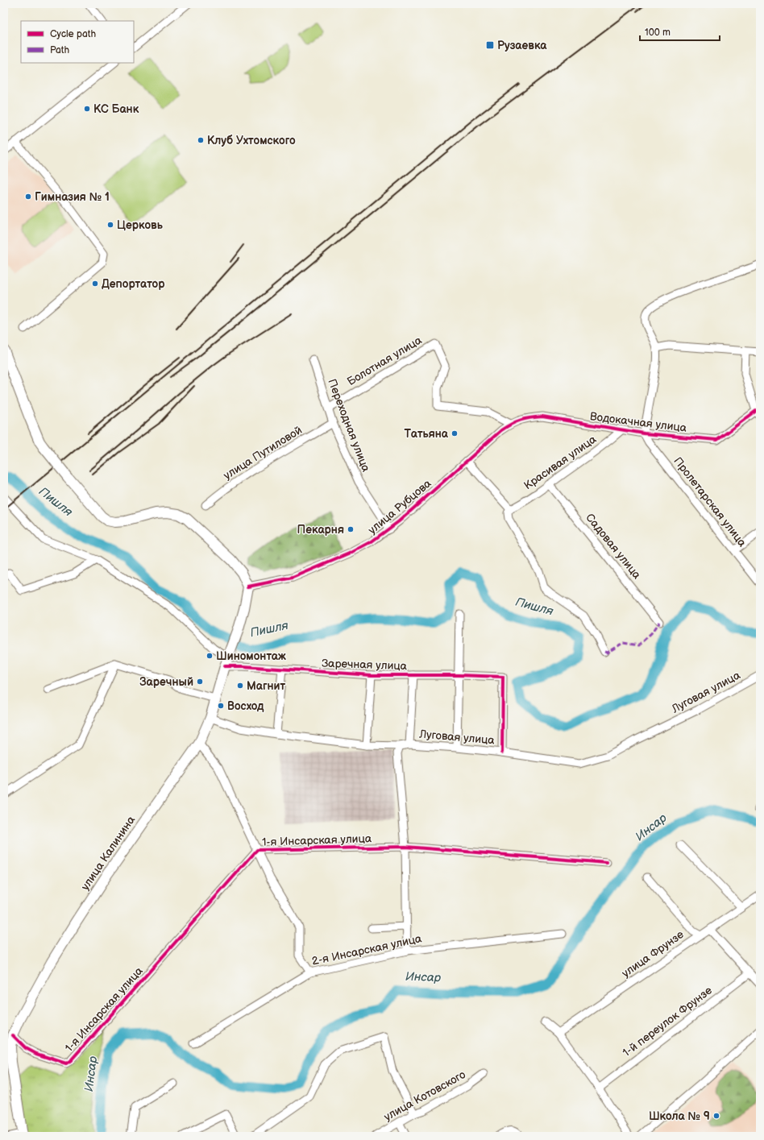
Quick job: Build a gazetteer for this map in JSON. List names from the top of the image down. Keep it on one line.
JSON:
{"streets":{"main road":["улица Калинина"],"street":["Болотная улица","Водокачная улица","Переходная улица","улица Путиловой","Красивая улица","Пролетарская улица","улица Рубцова","Садовая улица","Заречная улица","Луговая улица","1-я Инсарская улица","2-я Инсарская улица","улица Фрунзе","1-й переулок Фрунзе","улица Котовского"]},"crossings":[["Болотная улица","Водокачная улица"],["Болотная улица","Переходная улица"],["Болотная улица","улица Рубцова"],["Водокачная улица","Красивая улица"],["Водокачная улица","Пролетарская улица"],["Водокачная улица","улица Рубцова"],["Переходная улица","улица Путиловой"],["Переходная улица","улица Рубцова"],["Красивая улица","Садовая улица"],["улица Рубцова","улица Калинина"],["Заречная улица","Луговая улица"],["Заречная улица","улица Калинина"],["Луговая улица","улица Калинина"],["1-я Инсарская улица","улица Калинина"]],"water":["Пишля","Инсар"],"places":{"transit":["Рузаевка"],"other":["КС Банк","Клуб Ухтомского","Гимназия № 1","Церковь","Депортатор","Татьяна","Пекарня","Шиномонтаж","Заречный","Магнит","Восход","Школа № 9"]},"legend":["Cycle path","Path"],"scale_bar":"100 m"}
